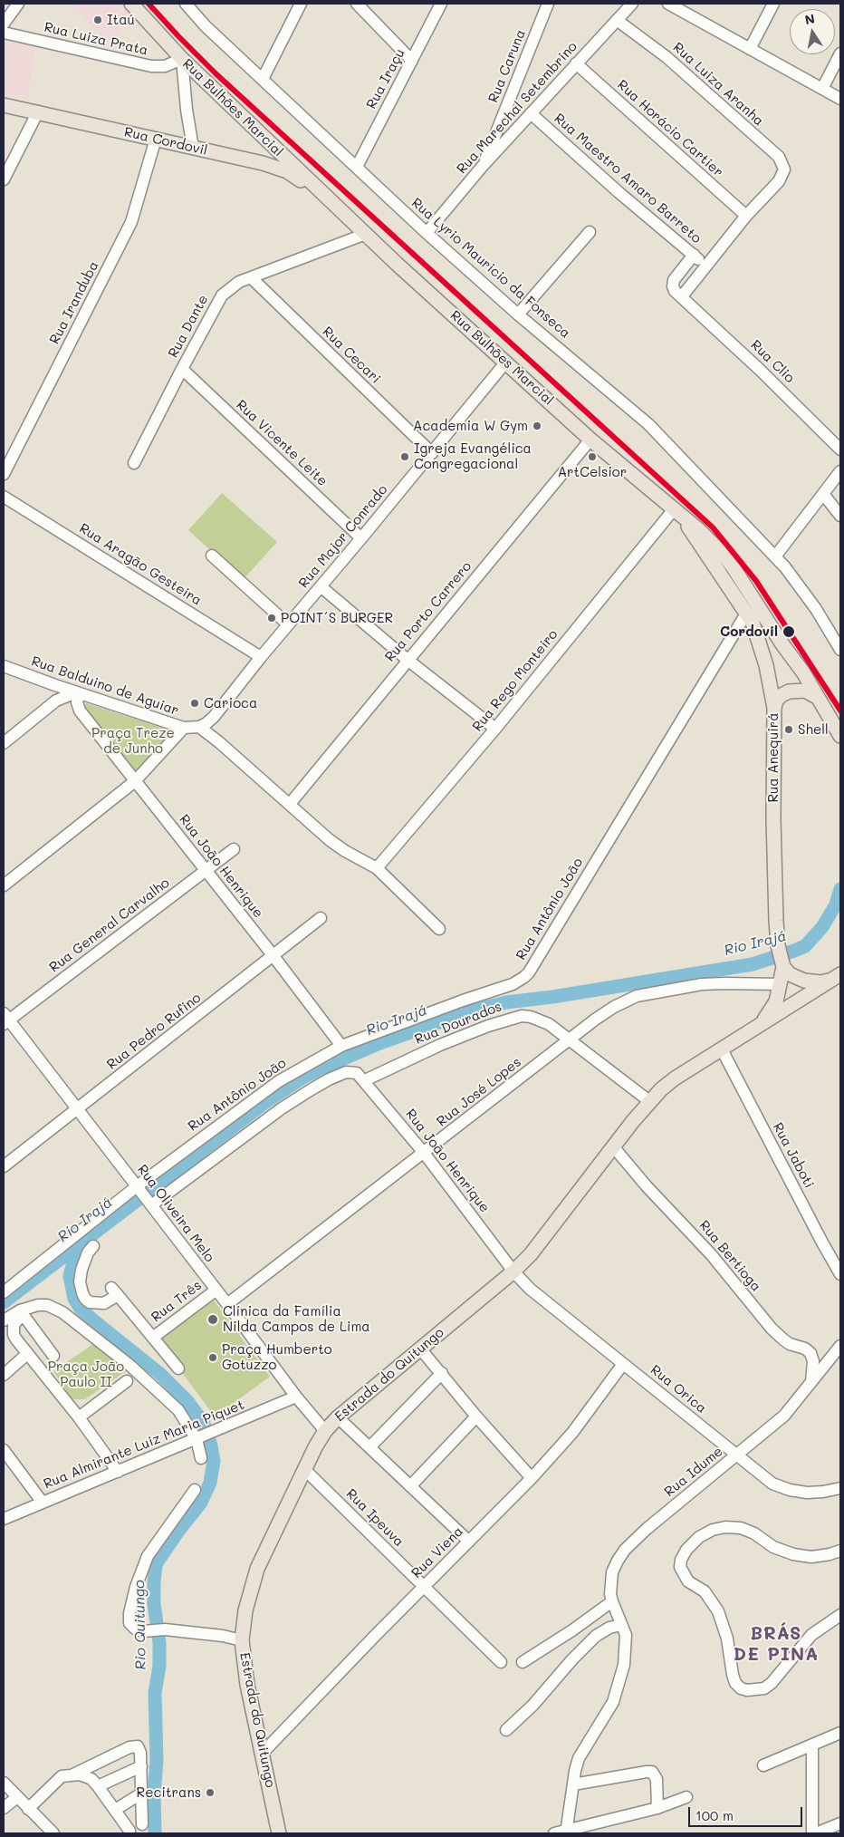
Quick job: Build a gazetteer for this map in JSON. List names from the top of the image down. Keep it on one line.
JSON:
{"streets":{"main road":["Rua Bulhões Marcial","Rua Cordovil","Rua Anequirá","Estrada do Quitungo"],"street":["Rua Luiza Prata","Rua Caruna","Rua Iraçu","Rua Luiza Aranha","Rua Marechal Setembrino","Rua Horácio Cartier","Rua Maestro Amaro Barreto","Rua Lyrio Mauricio da Fonseca","Rua Iranduba","Rua Dante","Rua Cecari","Rua Clio","Rua Vicente Leite","Rua Major Conrado","Rua Aragão Gesteira","Rua Porto Carrero","Rua Rego Monteiro","Rua Balduino de Aguiar","Rua João Henrique","Rua Antônio João","Rua General Carvalho","Rua Dourados","Rua Pedro Rufino","Rua José Lopes","Rua Jaboti","Rua Oliveira Melo","Rua Bertioga","Rua Três","Rua Orica","Rua Almirante Luiz Maria Piquet","Rua Idume","Rua Ipeuva","Rua Viena"]},"crossings":[["Rua Luiza Prata","Rua Bulhões Marcial"],["Rua Caruna","Rua Marechal Setembrino"],["Rua Iraçu","Rua Lyrio Mauricio da Fonseca"],["Rua Luiza Aranha","Rua Marechal Setembrino"],["Rua Luiza Aranha","Rua Horácio Cartier"],["Rua Bulhões Marcial","Rua Cordovil"],["Rua Bulhões Marcial","Rua Dante"],["Rua Bulhões Marcial","Rua Major Conrado"],["Rua Bulhões Marcial","Rua Porto Carrero"],["Rua Bulhões Marcial","Rua Rego Monteiro"],["Rua Bulhões Marcial","Rua Anequirá"],["Rua Marechal Setembrino","Rua Horácio Cartier"],["Rua Marechal Setembrino","Rua Maestro Amaro Barreto"],["Rua Marechal Setembrino","Rua Lyrio Mauricio da Fonseca"],["Rua Cordovil","Rua Iranduba"],["Rua Dante","Rua Cecari"],["Rua Dante","Rua Vicente Leite"],["Rua Cecari","Rua Major Conrado"],["Rua Vicente Leite","Rua Major Conrado"],["Rua Major Conrado","Rua Aragão Gesteira"],["Rua Major Conrado","Rua Balduino de Aguiar"],["Rua Rego Monteiro","Rua Anequirá"],["Rua Balduino de Aguiar","Rua João Henrique"],["Rua Anequirá","Rua Antônio João"],["Rua Anequirá","Estrada do Quitungo"],["Rua João Henrique","Rua Antônio João"],["Rua João Henrique","Rua General Carvalho"],["Rua João Henrique","Rua Dourados"],["Rua João Henrique","Rua Pedro Rufino"],["Rua João Henrique","Rua José Lopes"],["Rua João Henrique","Rua Oliveira Melo"],["Rua João Henrique","Estrada do Quitungo"],["Rua João Henrique","Rua Orica"],["Rua Antônio João","Rua Oliveira Melo"],["Rua General Carvalho","Rua Oliveira Melo"],["Rua Dourados","Rua José Lopes"],["Rua Dourados","Estrada do Quitungo"],["Rua Pedro Rufino","Rua Oliveira Melo"],["Rua José Lopes","Rua Oliveira Melo"],["Rua José Lopes","Estrada do Quitungo"],["Rua Jaboti","Estrada do Quitungo"],["Rua Oliveira Melo","Rua Três"],["Rua Oliveira Melo","Estrada do Quitungo"],["Rua Oliveira Melo","Rua Almirante Luiz Maria Piquet"],["Rua Bertioga","Estrada do Quitungo"],["Rua Bertioga","Rua Idume"],["Estrada do Quitungo","Rua Orica"],["Estrada do Quitungo","Rua Ipeuva"],["Estrada do Quitungo","Rua Viena"],["Rua Orica","Rua Idume"],["Rua Orica","Rua Viena"],["Rua Ipeuva","Rua Viena"]],"districts":["BRÁS DE PINA"],"water":["Rio Irajá","Rio Quitungo"],"parks":["Praça Treze de Junho","Praça João Paulo II"],"places":["Itaú","Academia W Gym","Igreja Evangélica Congregacional","ArtCelsior","POINT´S BURGER","Cordovil","Carioca","Shell","Clínica da Família Nilda Campos de Lima","Praça Humberto Gotuzzo","Recitrans"],"scale_bar":"100 m","north":"top"}
